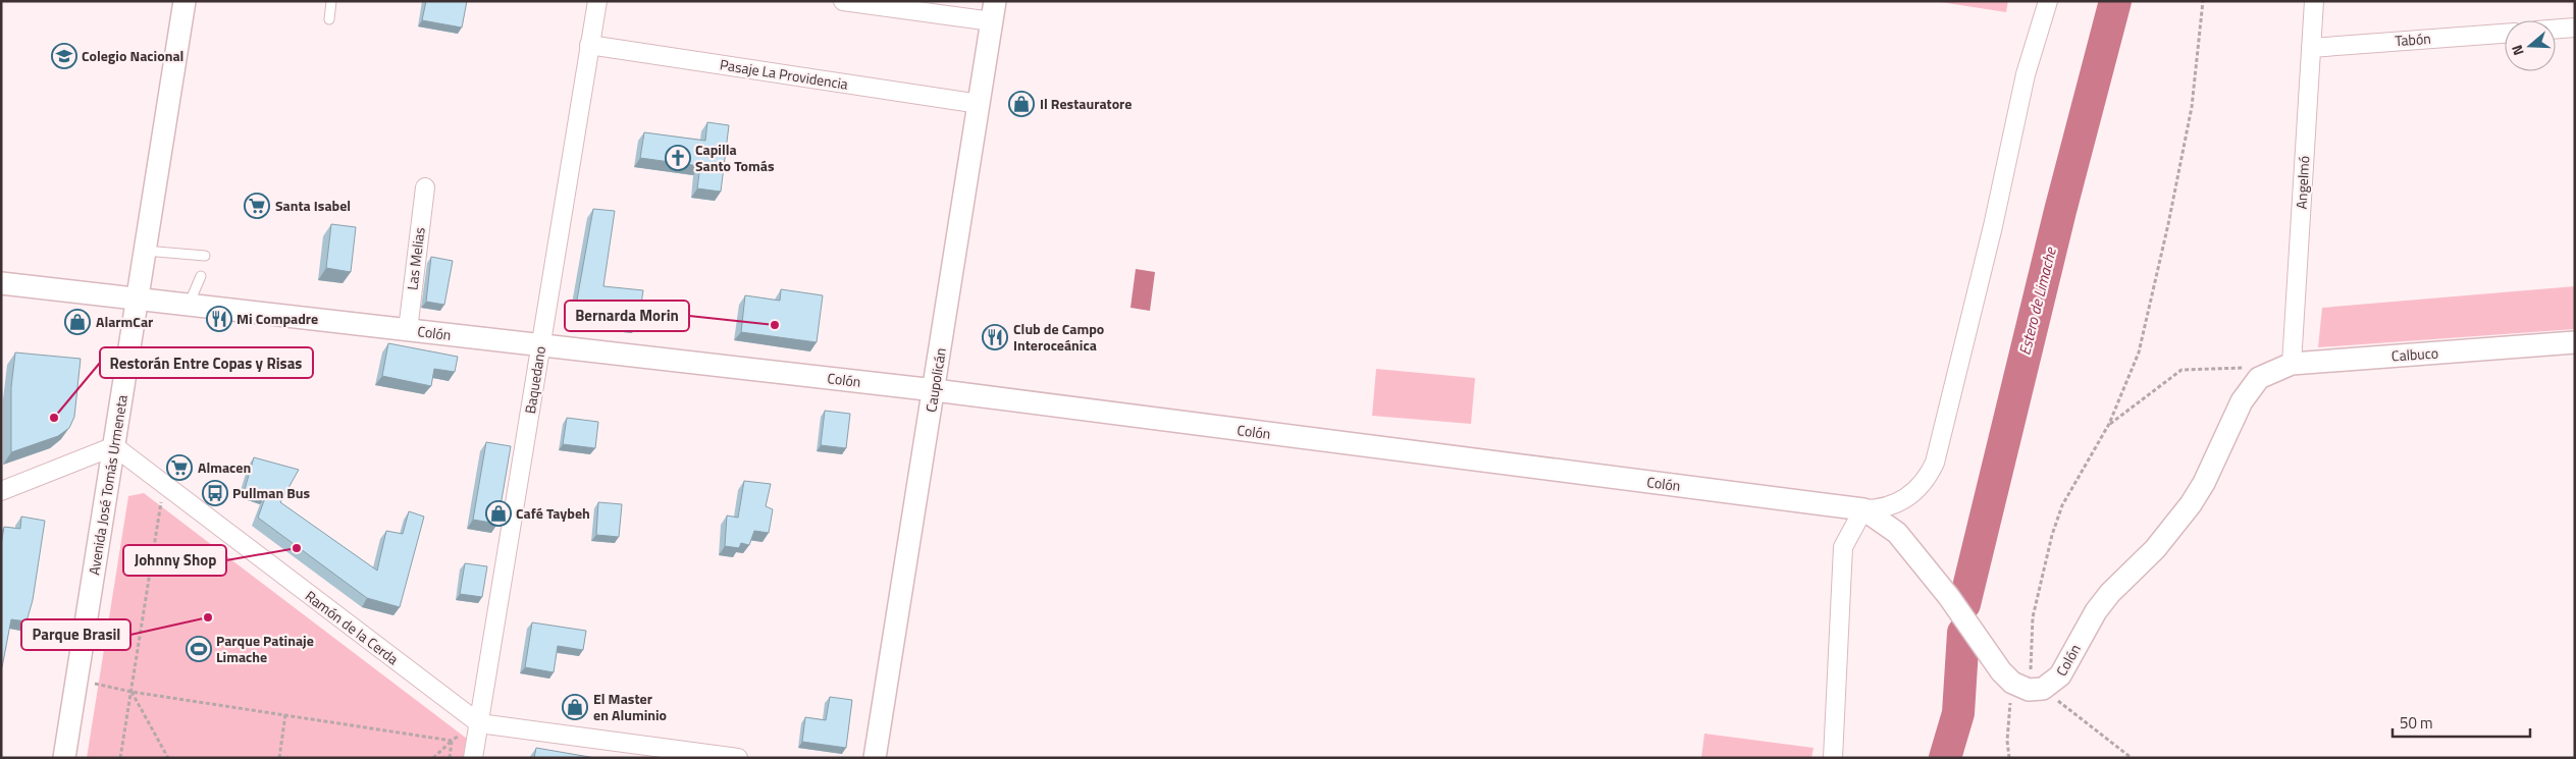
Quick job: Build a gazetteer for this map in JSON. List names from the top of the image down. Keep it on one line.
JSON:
{"streets":{"street":["Tabón","Pasaje La Providencia","Angelmó","Las Melias","Colón","Calbuco","Baquedano","Caupolicán","Avenida José Tomás Urmeneta","Ramón de la Cerda"]},"crossings":[["Tabón","Angelmó"],["Pasaje La Providencia","Baquedano"],["Pasaje La Providencia","Caupolicán"],["Angelmó","Calbuco"],["Las Melias","Colón"],["Colón","Calbuco"],["Colón","Baquedano"],["Colón","Caupolicán"],["Colón","Avenida José Tomás Urmeneta"],["Baquedano","Ramón de la Cerda"],["Avenida José Tomás Urmeneta","Ramón de la Cerda"]],"water":["Estero de Limache"],"places":{"school or university":["Colegio Nacional"],"shop":["Il Restauratore","AlarmCar","Café Taybeh","El Master en Aluminio"],"church":["Capilla Santo Tomás"],"supermarket":["Santa Isabel","Almacen"],"restaurant":["Mi Compadre","Club de Campo Interoceánica"],"other":["Bernarda Morin","Restorán Entre Copas y Risas","Johnny Shop","Parque Brasil"],"bus stop":["Pullman Bus"],"sports":["Parque Patinaje Limache"]},"scale_bar":"50 m","north":"left"}
